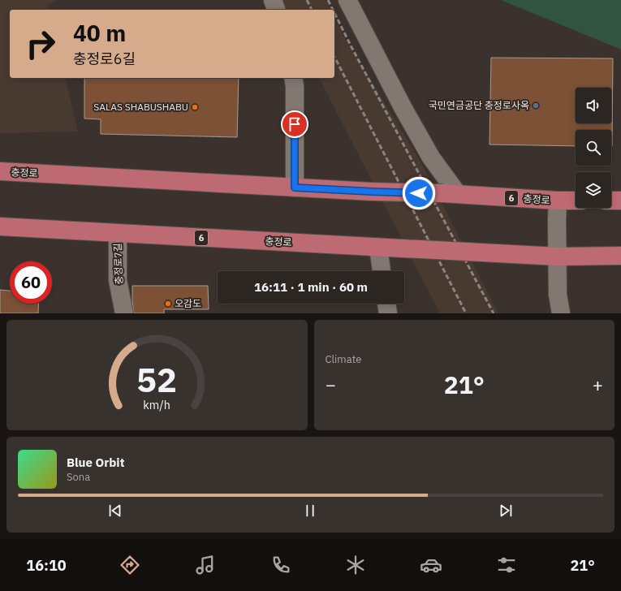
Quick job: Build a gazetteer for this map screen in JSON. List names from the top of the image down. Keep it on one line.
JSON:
{"streets":{"main road":["충정로","6"],"street":["충정로7길"]},"crossings":[["충정로","충정로7길"]],"places":["국민연금공단 충정로사옥","SALAS SHABUSHABU","오감도"],"page":{"turn":["40 m","충정로6길"],"limit":"60","trip":"16:11 · 1 min · 60 m","tile":"Climate","heat":["−","21°","+"],"song":["Blue Orbit","Sona"],"tabs":["16:10","21°"],"gauge":["52","km/h"]}}
